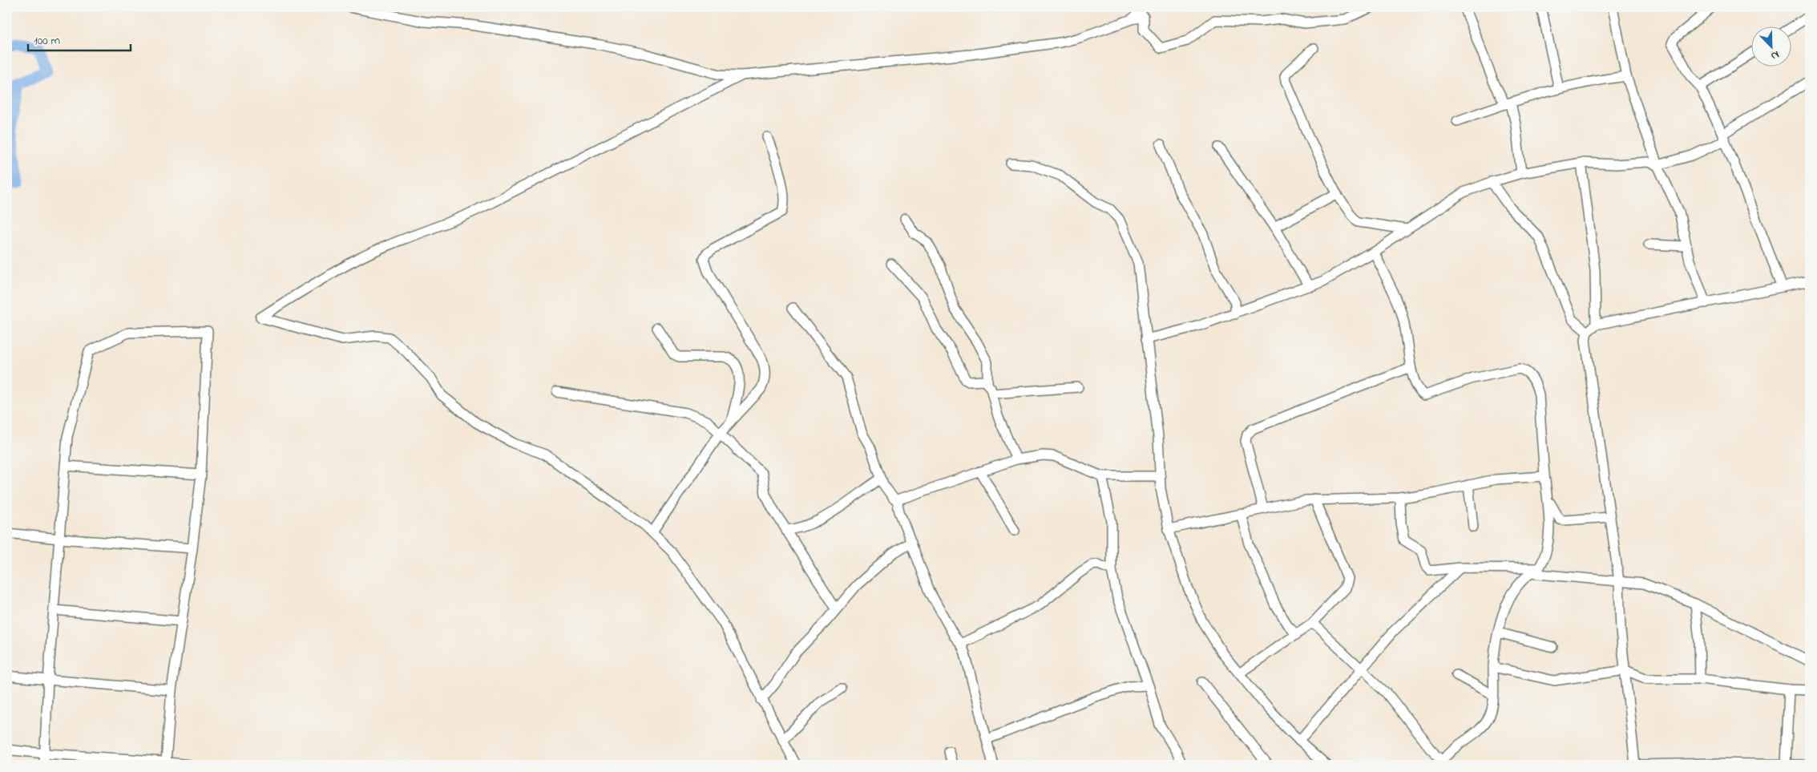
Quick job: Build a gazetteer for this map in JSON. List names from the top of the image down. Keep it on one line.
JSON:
{"scale_bar":"100 m","north":"bottom right"}
